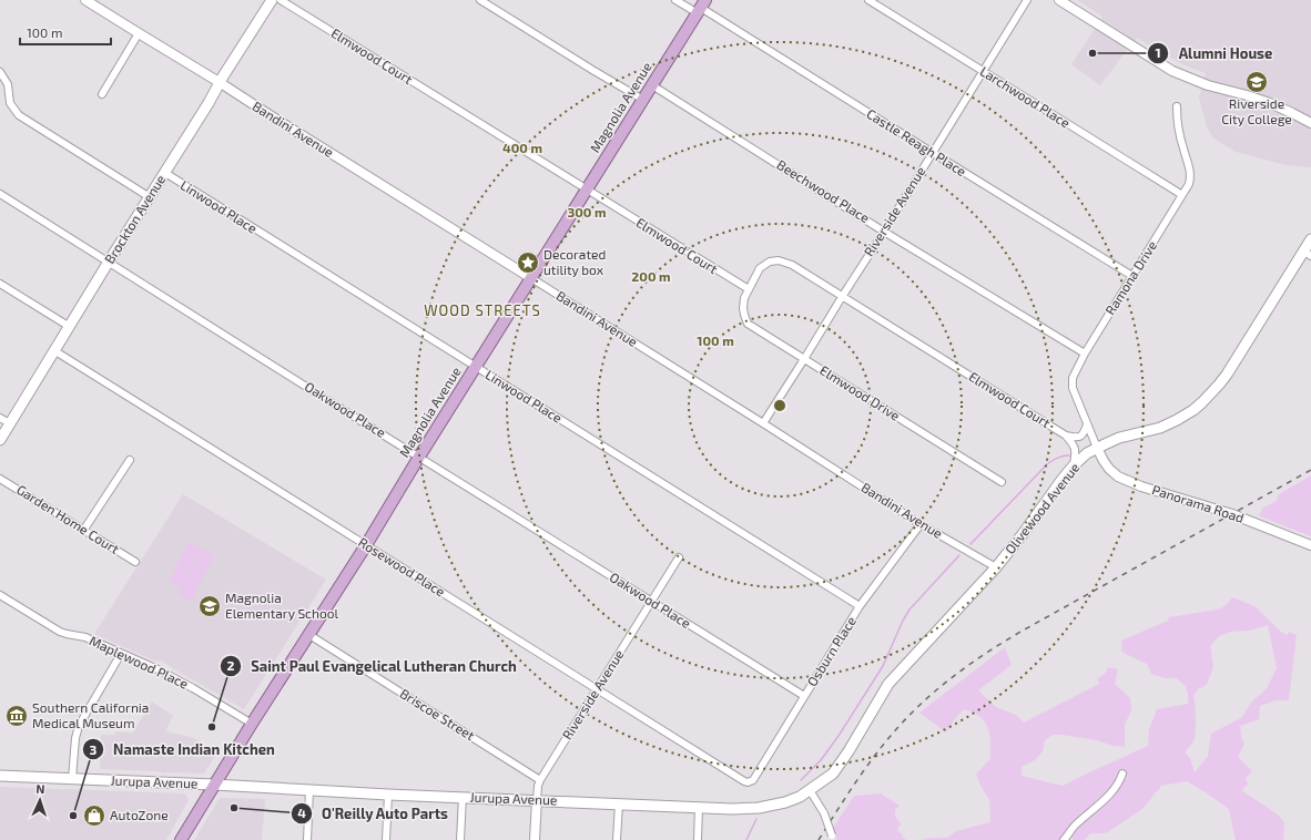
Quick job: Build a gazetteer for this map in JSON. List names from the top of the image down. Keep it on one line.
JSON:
{"streets":{"main road":["Magnolia Avenue","Brockton Avenue","Olivewood Avenue","Jurupa Avenue"],"street":["Elmwood Court","Larchwood Place","Bandini Avenue","Castle Reagh Place","Beechwood Place","Linwood Place","Riverside Avenue","Ramona Drive","Elmwood Drive","Oakwood Place","Panorama Road","Garden Home Court","Rosewood Place","Osburn Place","Maplewood Place","Briscoe Street"]},"crossings":[["Elmwood Court","Magnolia Avenue"],["Elmwood Court","Riverside Avenue"],["Elmwood Court","Elmwood Drive"],["Larchwood Place","Riverside Avenue"],["Larchwood Place","Ramona Drive"],["Magnolia Avenue","Bandini Avenue"],["Magnolia Avenue","Castle Reagh Place"],["Magnolia Avenue","Beechwood Place"],["Magnolia Avenue","Linwood Place"],["Magnolia Avenue","Oakwood Place"],["Magnolia Avenue","Rosewood Place"],["Magnolia Avenue","Maplewood Place"],["Magnolia Avenue","Briscoe Street"],["Magnolia Avenue","Jurupa Avenue"],["Bandini Avenue","Riverside Avenue"],["Bandini Avenue","Brockton Avenue"],["Bandini Avenue","Olivewood Avenue"],["Bandini Avenue","Osburn Place"],["Castle Reagh Place","Riverside Avenue"],["Castle Reagh Place","Ramona Drive"],["Beechwood Place","Riverside Avenue"],["Beechwood Place","Ramona Drive"],["Linwood Place","Brockton Avenue"],["Linwood Place","Osburn Place"],["Riverside Avenue","Elmwood Drive"],["Riverside Avenue","Oakwood Place"],["Riverside Avenue","Rosewood Place"],["Riverside Avenue","Briscoe Street"],["Riverside Avenue","Jurupa Avenue"],["Brockton Avenue","Oakwood Place"],["Brockton Avenue","Rosewood Place"],["Ramona Drive","Panorama Road"],["Ramona Drive","Olivewood Avenue"],["Oakwood Place","Osburn Place"],["Panorama Road","Olivewood Avenue"],["Olivewood Avenue","Jurupa Avenue"],["Rosewood Place","Osburn Place"]],"districts":["WOOD STREETS"],"places":{"other":["Alumni House","Saint Paul Evangelical Lutheran Church","O'Reilly Auto Parts","Namaste Indian Kitchen"],"school or university":["Riverside City College","Magnolia Elementary School"],"place":["Decorated utility box"],"museum":["Southern California Medical Museum"],"shop":["AutoZone"]},"scale_bar":"100 m","north":"top","rings":["400 m","300 m","200 m","100 m"]}
